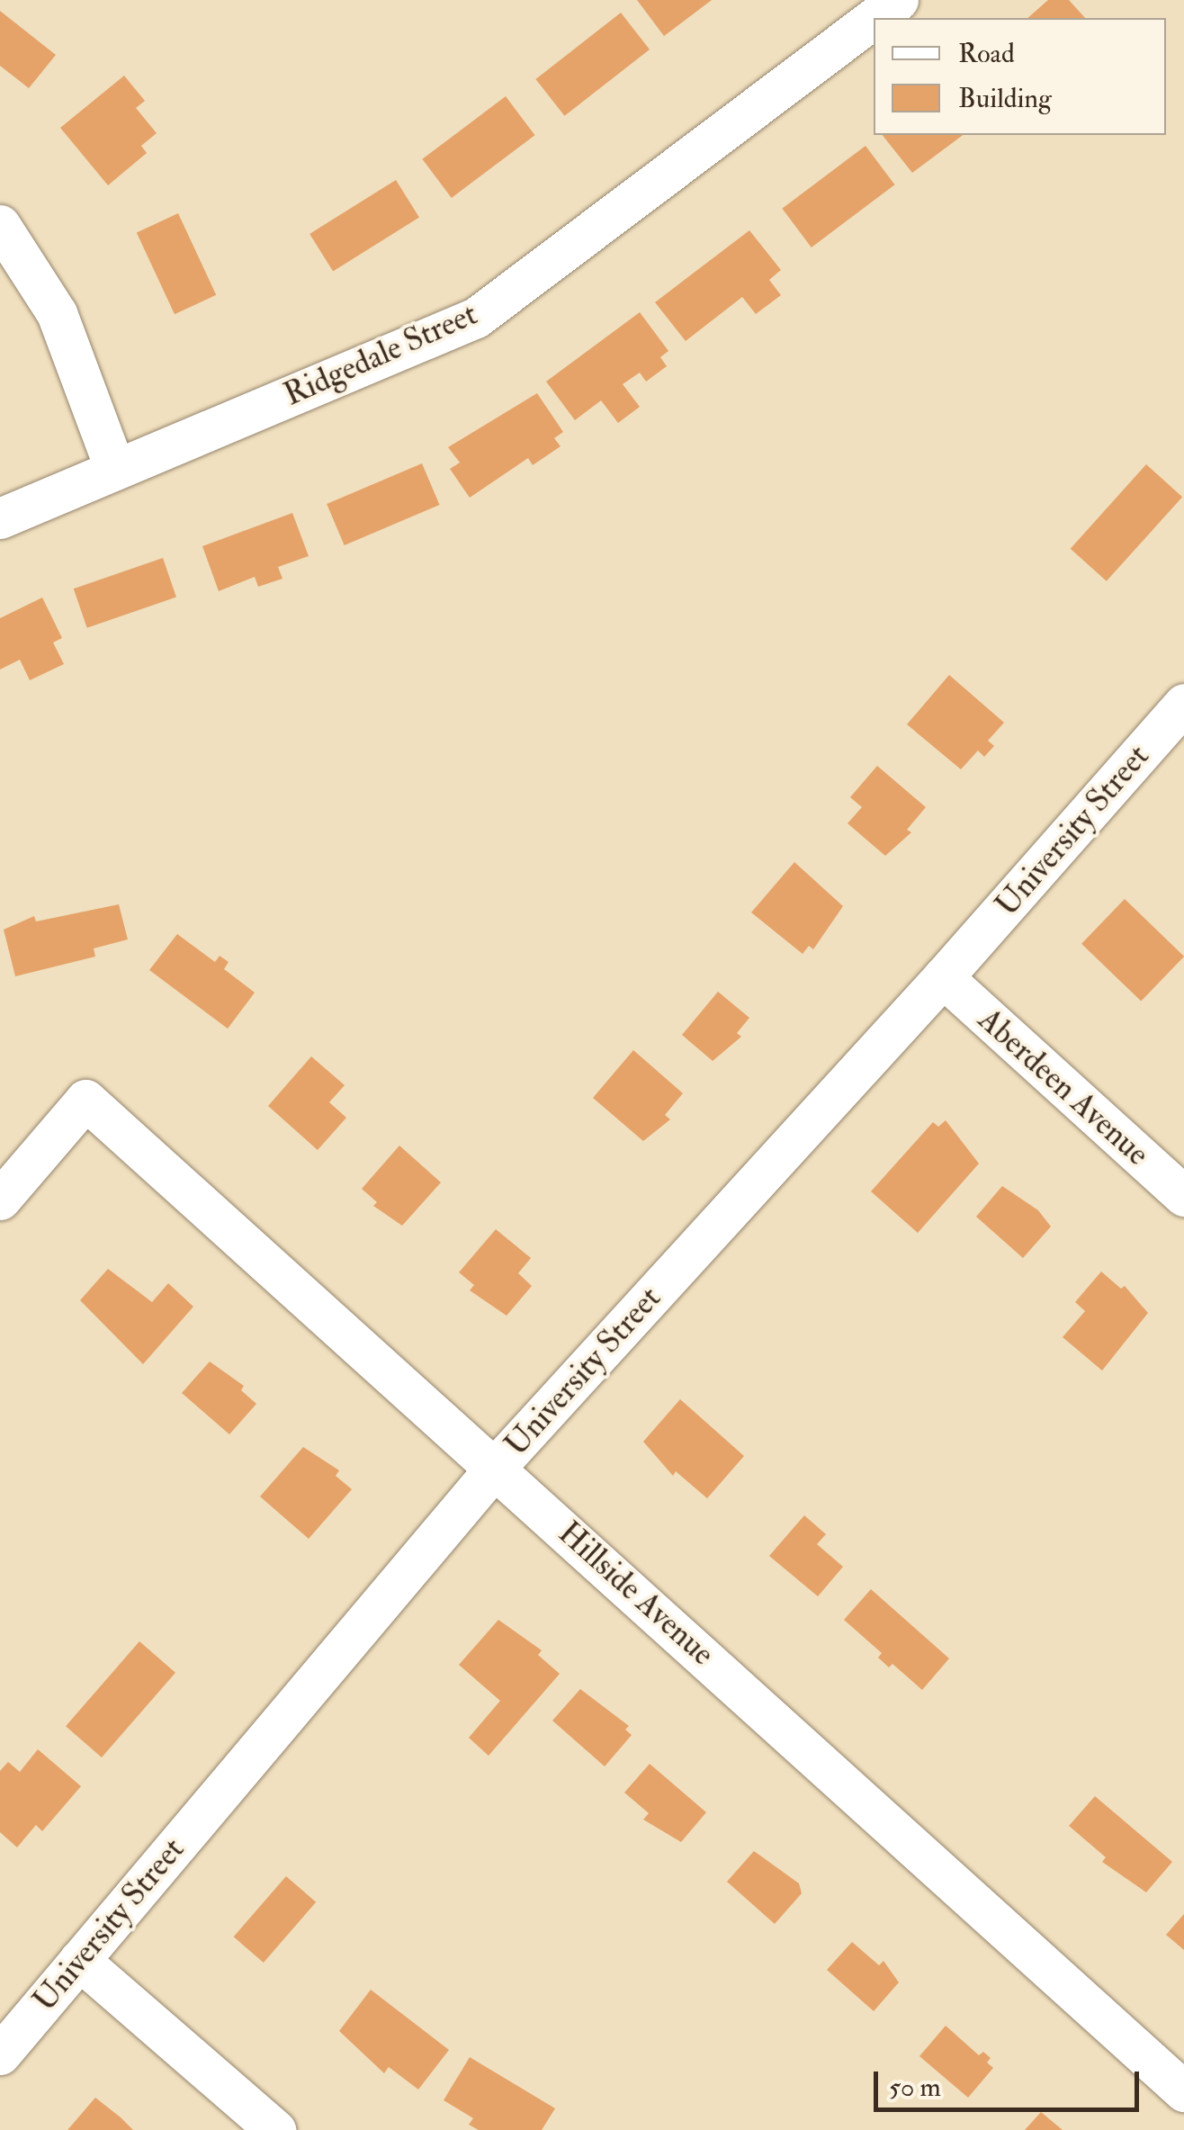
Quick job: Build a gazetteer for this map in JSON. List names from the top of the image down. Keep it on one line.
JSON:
{"streets":{"street":["Ridgedale Street","University Street","Aberdeen Avenue","Hillside Avenue"]},"crossings":[["University Street","Aberdeen Avenue"],["University Street","Hillside Avenue"]],"legend":["Road","Building"],"scale_bar":"50 m"}
